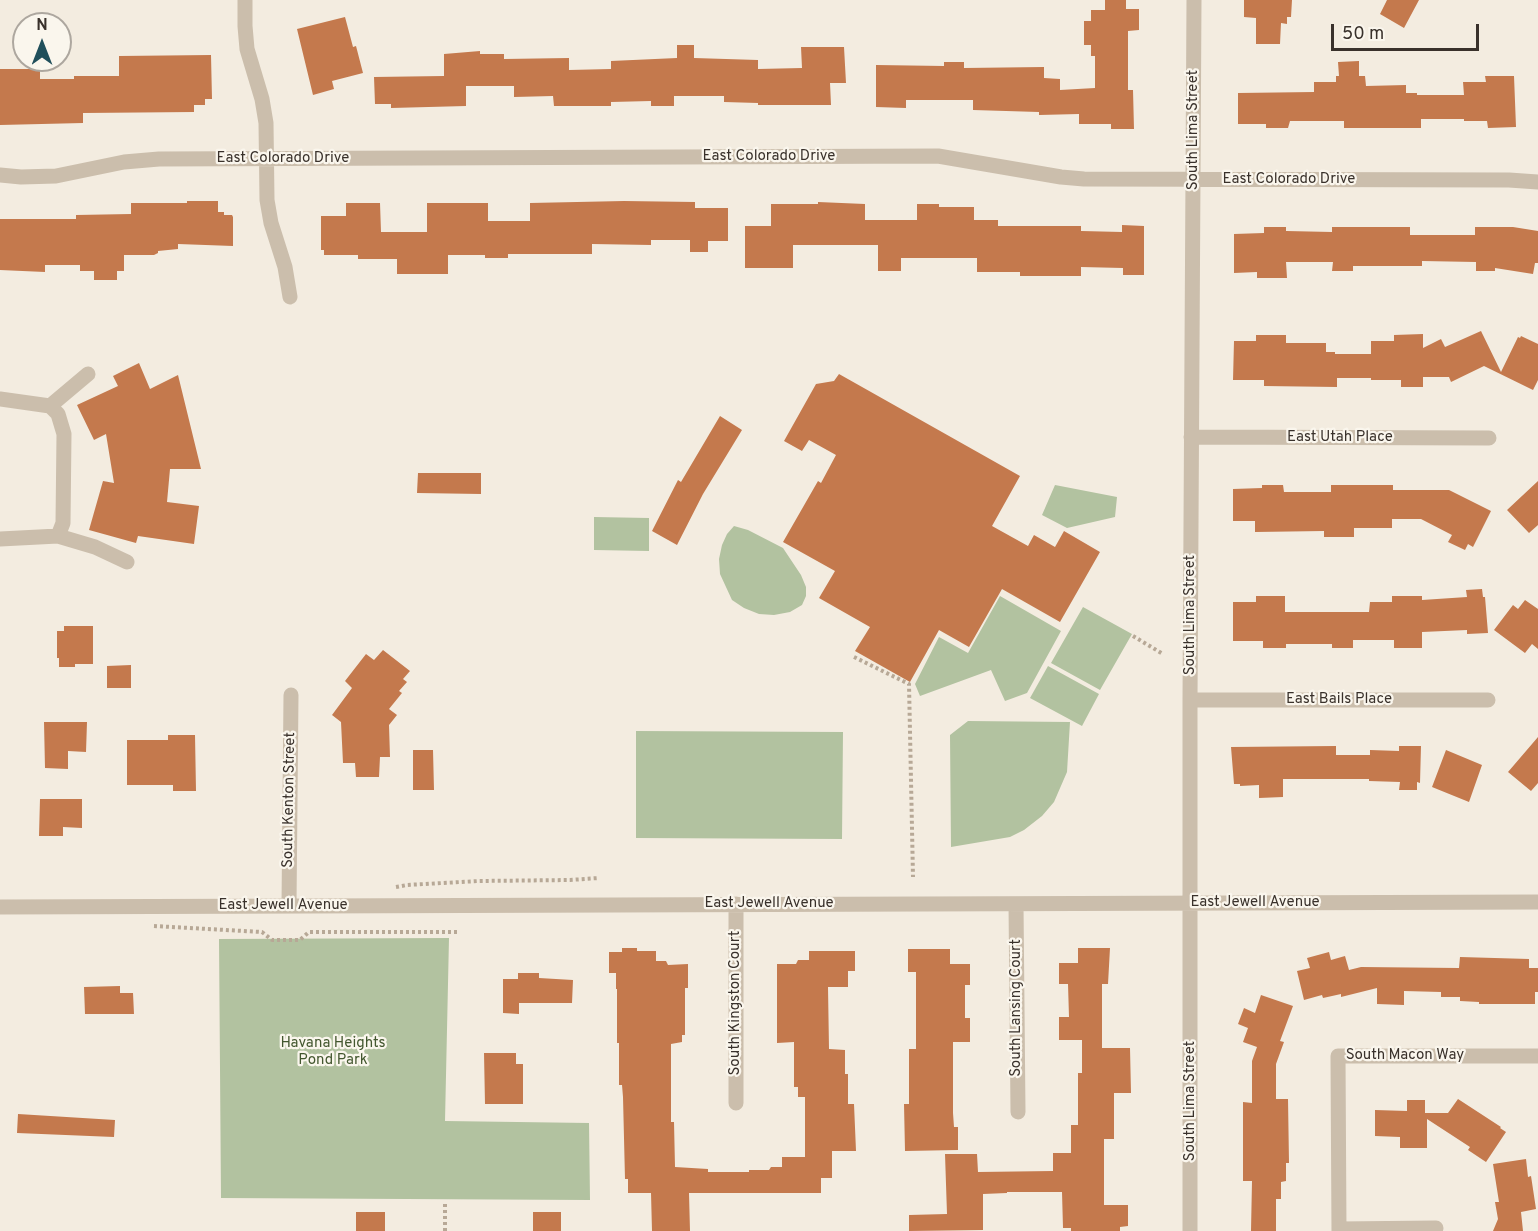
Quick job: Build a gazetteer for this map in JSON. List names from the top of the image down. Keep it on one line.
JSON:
{"streets":{"street":["South Lima Street","East Colorado Drive","East Utah Place","East Bails Place","South Kenton Street","East Jewell Avenue","South Kingston Court","South Lansing Court","South Macon Way"]},"crossings":[["South Lima Street","East Colorado Drive"],["South Lima Street","East Utah Place"],["South Lima Street","East Bails Place"],["South Lima Street","East Jewell Avenue"],["South Kenton Street","East Jewell Avenue"],["East Jewell Avenue","South Kingston Court"],["East Jewell Avenue","South Lansing Court"]],"parks":["Havana Heights Pond Park"],"scale_bar":"50 m","north":"top"}
